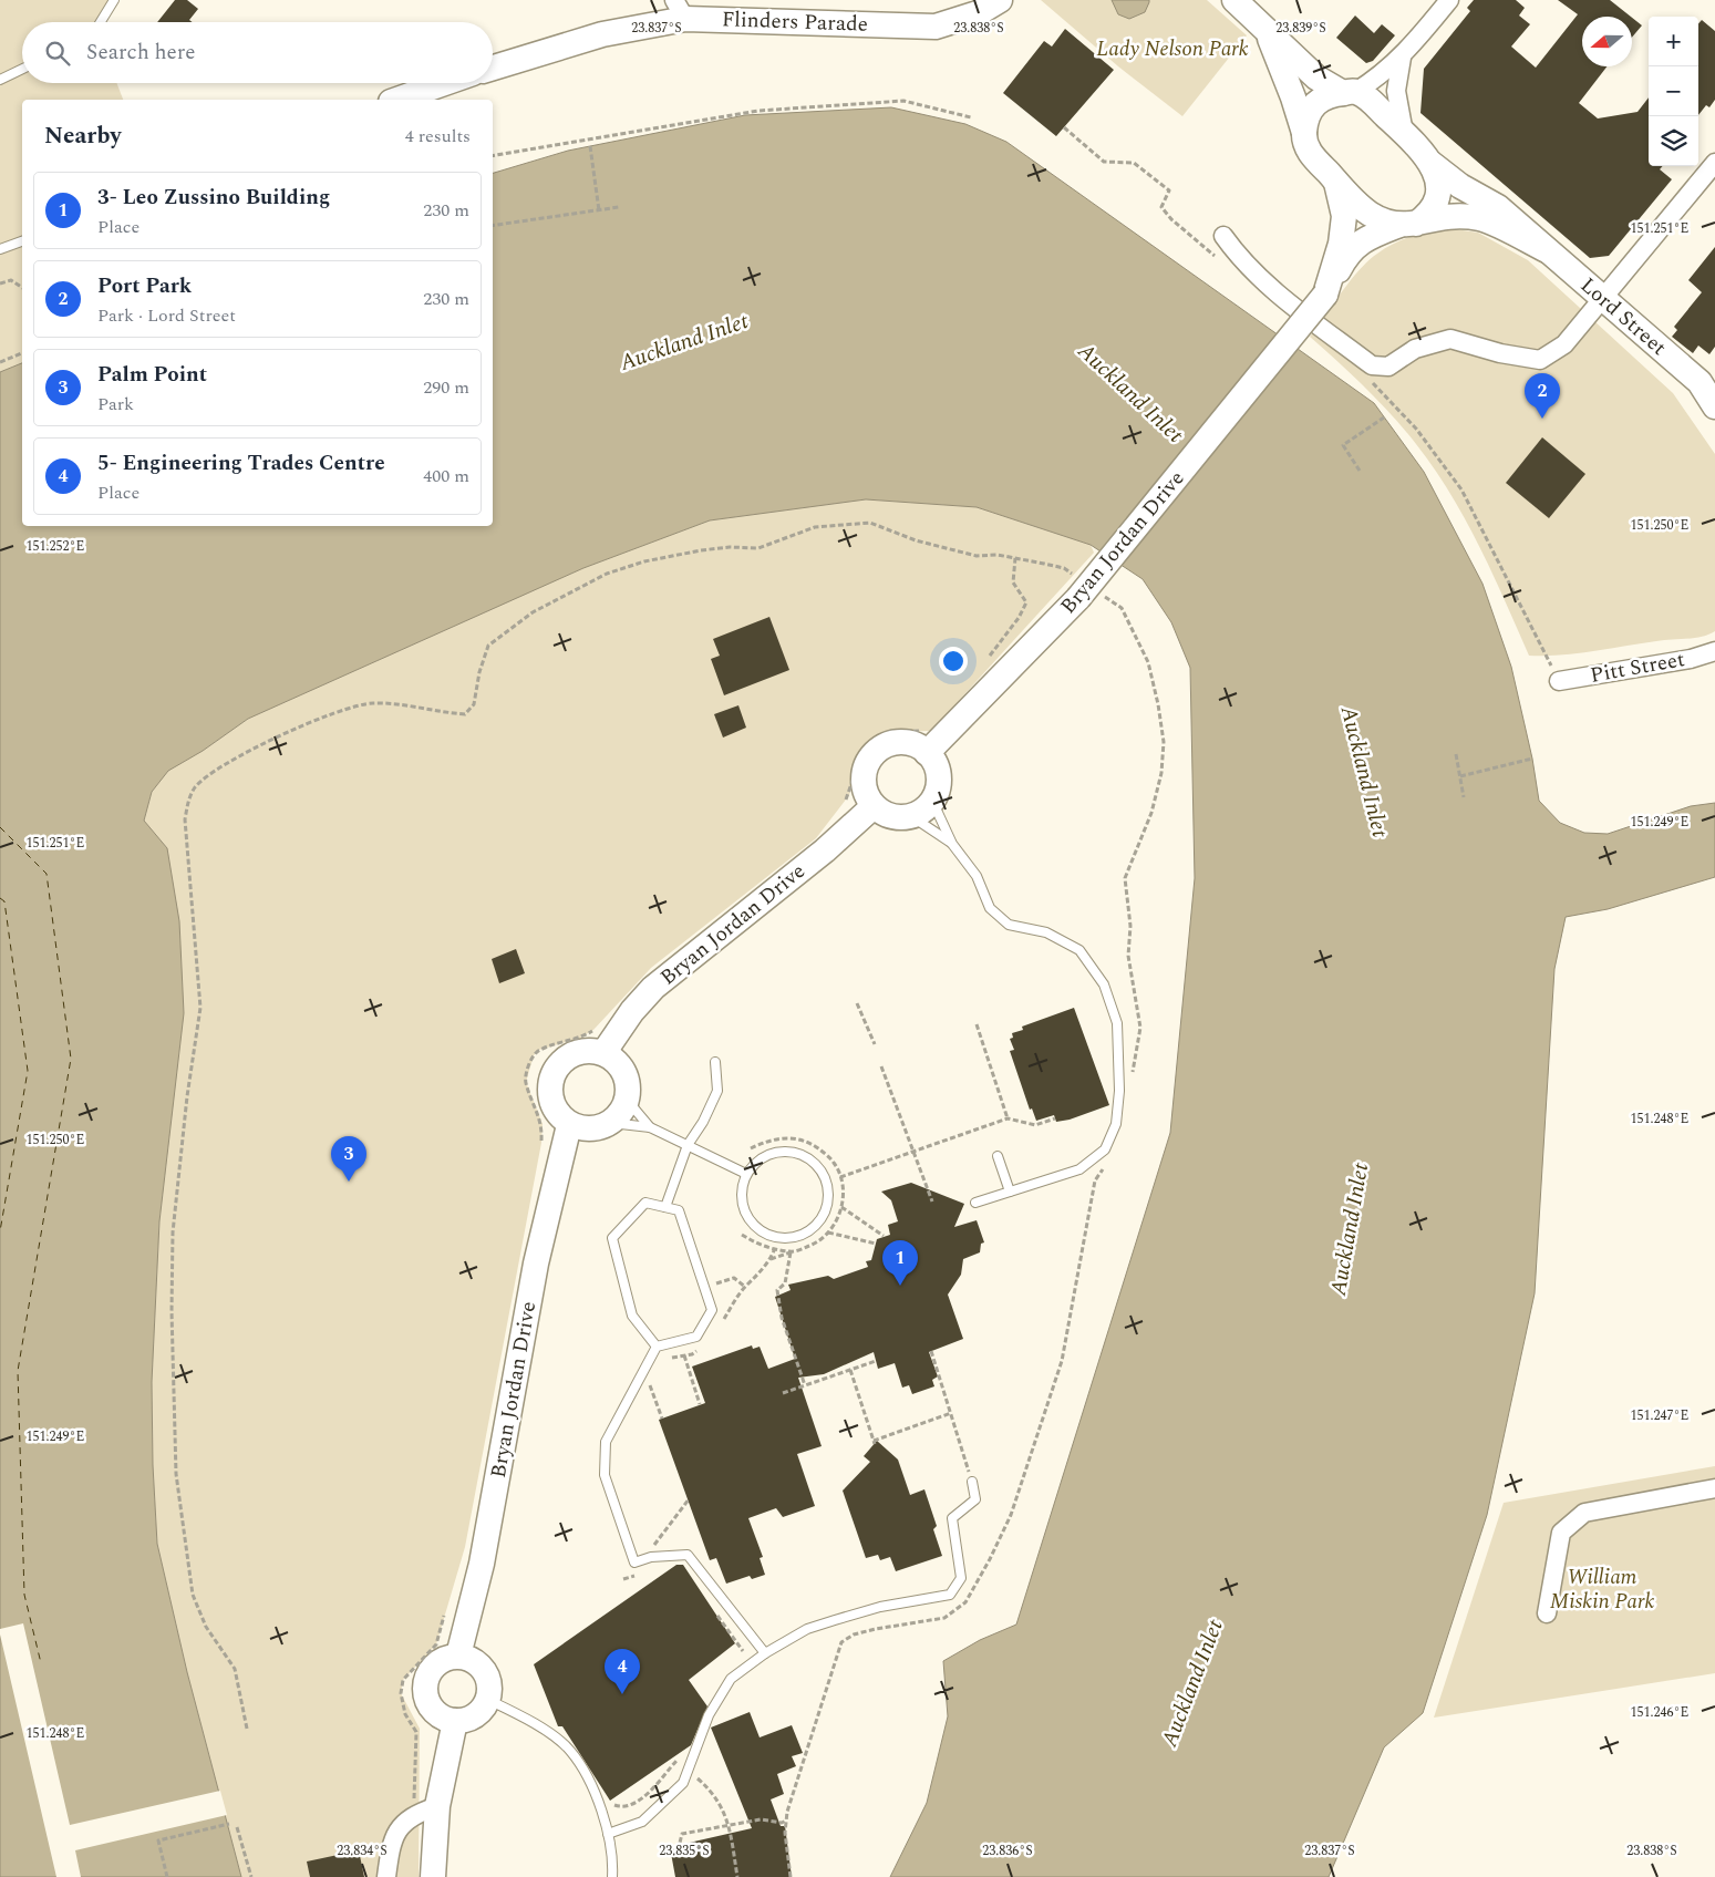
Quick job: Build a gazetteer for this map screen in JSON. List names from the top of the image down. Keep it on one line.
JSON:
{"streets":{"main road":["Flinders Parade","Lord Street","Bryan Jordan Drive"],"street":["Pitt Street"]},"crossings":[["Lord Street","Bryan Jordan Drive"]],"water":["Auckland Inlet"],"parks":["Lady Nelson Park","William Miskin Park"],"north":"left","page":{"map_buttons":["+","−"],"search":"Search here","heading":["Nearby","4 results"],"list":[{"mark":"1","name":"3- Leo Zussino Building","note":"Place","value":"230 m"},{"mark":"2","name":"Port Park","note":"Park · Lord Street","value":"230 m"},{"mark":"3","name":"Palm Point","note":"Park","value":"290 m"},{"mark":"4","name":"5- Engineering Trades Centre","note":"Place","value":"400 m"}],"pins":["2","3","1","4"]},"coordinates":["23.837°S","23.838°S","23.839°S","151.251°E","151.250°E","151.252°E","151.249°E","151.248°E","151.247°E","151.246°E","23.834°S","23.835°S","23.836°S"]}
